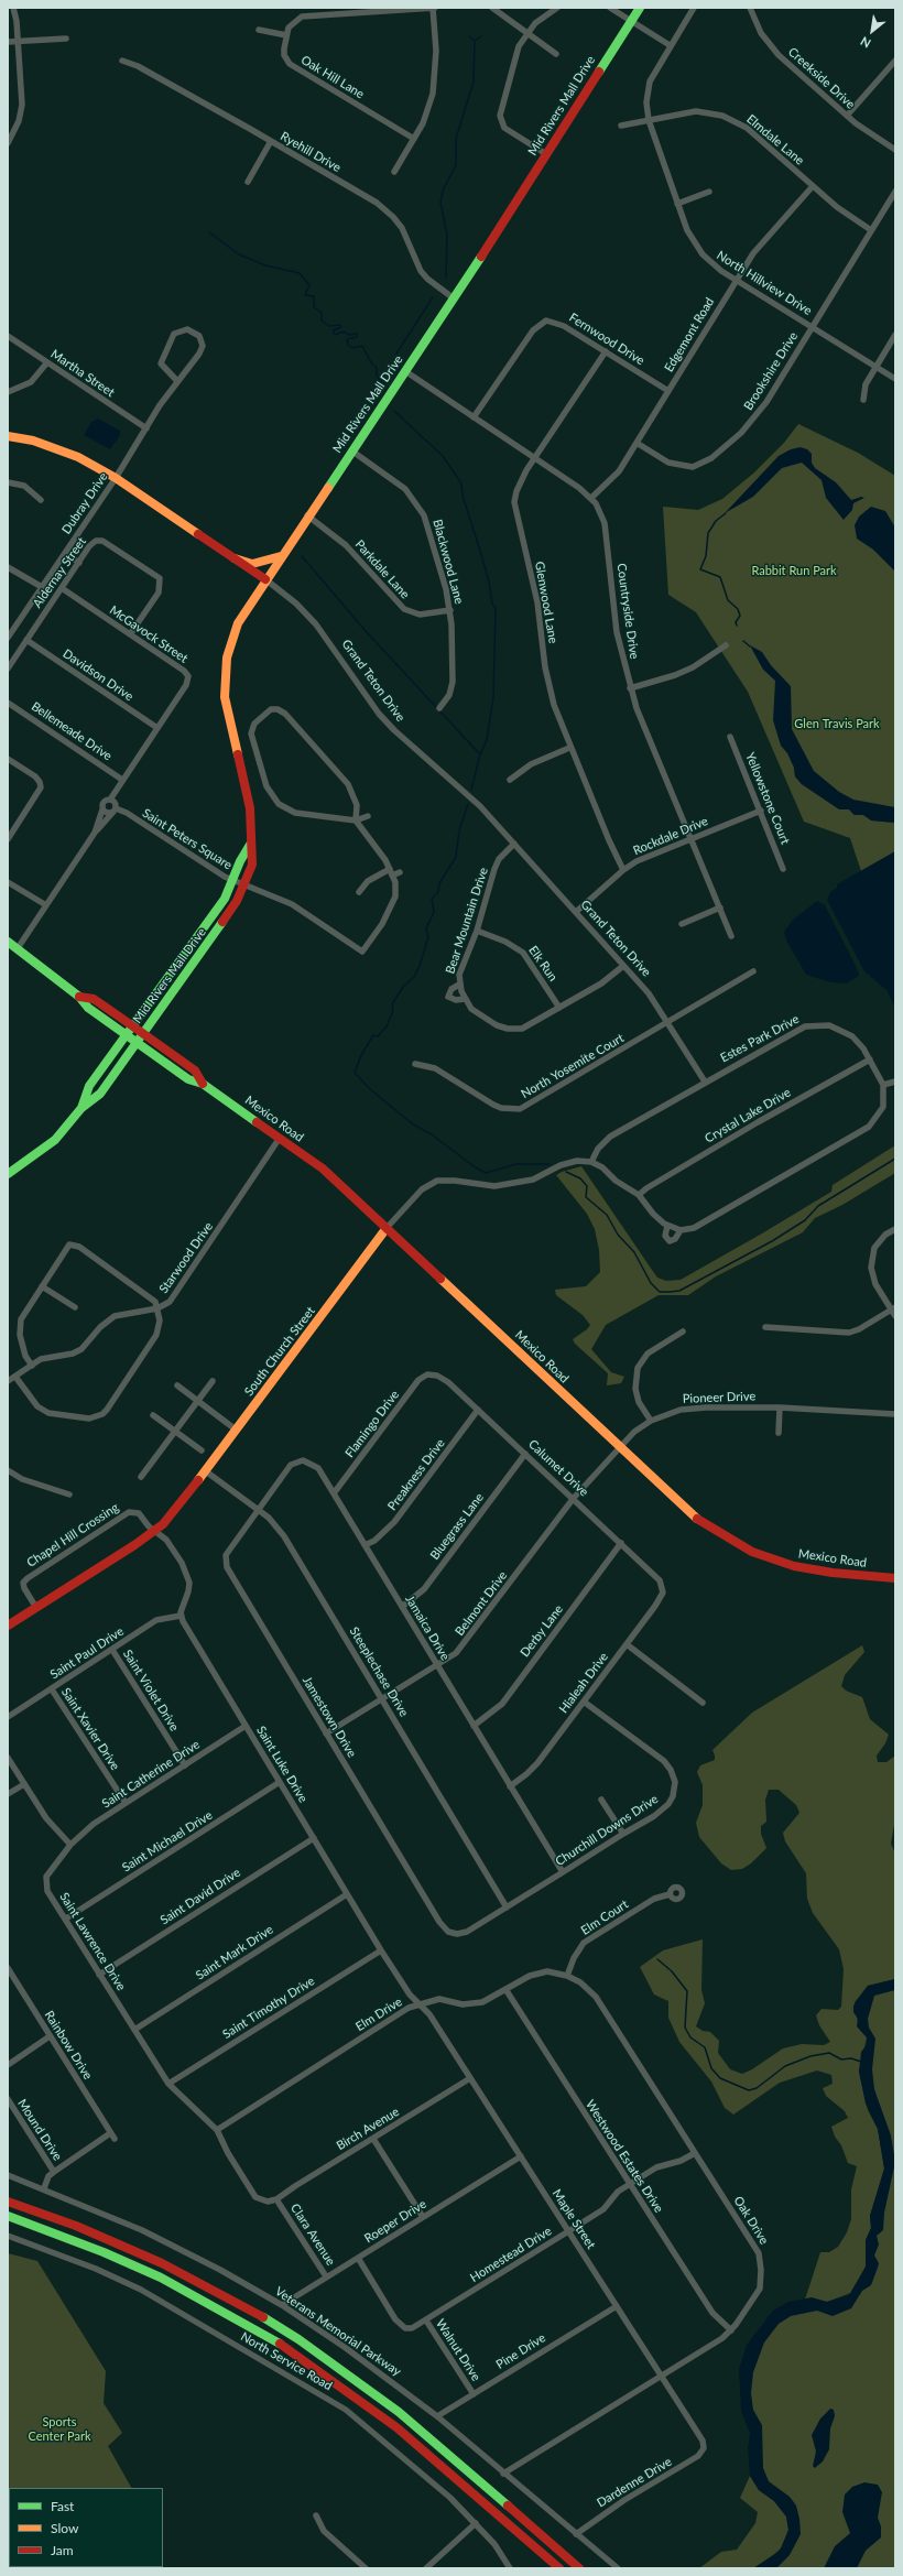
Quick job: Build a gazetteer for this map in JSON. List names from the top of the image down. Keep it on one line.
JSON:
{"streets":{"main road":["Mid Rivers Mall Drive","Grand Teton Drive","Mexico Road","South Church Street"],"street":["Oak Hill Lane","Creekside Drive","Elmdale Lane","Ryehill Drive","North Hillview Drive","Edgemont Road","Fernwood Drive","Brookshire Drive","Martha Street","Dubray Drive","Blackwood Lane","Parkdale Lane","Aldernay Street","Glenwood Lane","Countryside Drive","McGavock Street","Davidson Drive","Bellemeade Drive","Yellowstone Court","Rockdale Drive","Saint Peters Square","Bear Mountain Drive","Elk Run","Estes Park Drive","North Yosemite Court","Crystal Lake Drive","Starwood Drive","Pioneer Drive","Flamingo Drive","Calumet Drive","Preakness Drive","Bluegrass Lane","Chapel Hill Crossing","Belmont Drive","Jamaica Drive","Derby Lane","Saint Paul Drive","Steeplechase Drive","Hialeah Drive","Saint Violet Drive","Jamestown Drive","Saint Xavier Drive","Saint Luke Drive","Saint Catherine Drive","Churchill Downs Drive","Saint Michael Drive","Saint David Drive","Elm Court","Saint Lawrence Drive","Saint Mark Drive","Saint Timothy Drive","Elm Drive","Rainbow Drive","Birch Avenue","Mound Drive","Westwood Estates Drive","Maple Street","Oak Drive","Roeper Drive","Clara Avenue","Homestead Drive","Veterans Memorial Parkway","Walnut Drive","Pine Drive","North Service Road","Dardenne Drive"]},"crossings":[["Mid Rivers Mall Drive","Ryehill Drive"],["Mid Rivers Mall Drive","Blackwood Lane"],["Mid Rivers Mall Drive","Parkdale Lane"],["Mid Rivers Mall Drive","Countryside Drive"],["Mid Rivers Mall Drive","Grand Teton Drive"],["Mid Rivers Mall Drive","Saint Peters Square"],["Mid Rivers Mall Drive","Mexico Road"],["Elmdale Lane","North Hillview Drive"],["Elmdale Lane","Edgemont Road"],["Elmdale Lane","Brookshire Drive"],["North Hillview Drive","Edgemont Road"],["North Hillview Drive","Brookshire Drive"],["Edgemont Road","Fernwood Drive"],["Edgemont Road","Brookshire Drive"],["Edgemont Road","Countryside Drive"],["Fernwood Drive","Glenwood Lane"],["Fernwood Drive","Countryside Drive"],["Martha Street","Dubray Drive"],["Dubray Drive","Grand Teton Drive"],["Blackwood Lane","Parkdale Lane"],["Aldernay Street","McGavock Street"],["Aldernay Street","Davidson Drive"],["Glenwood Lane","Countryside Drive"],["Glenwood Lane","Rockdale Drive"],["Countryside Drive","Rockdale Drive"],["McGavock Street","Davidson Drive"],["McGavock Street","Bellemeade Drive"],["McGavock Street","Saint Peters Square"],["Grand Teton Drive","Rockdale Drive"],["Grand Teton Drive","Bear Mountain Drive"],["Grand Teton Drive","Estes Park Drive"],["Grand Teton Drive","North Yosemite Court"],["Yellowstone Court","Rockdale Drive"],["Bear Mountain Drive","Elk Run"],["Estes Park Drive","Crystal Lake Drive"],["Estes Park Drive","South Church Street"],["Mexico Road","Starwood Drive"],["Mexico Road","South Church Street"],["Mexico Road","Pioneer Drive"],["Mexico Road","Belmont Drive"],["South Church Street","Chapel Hill Crossing"],["South Church Street","Steeplechase Drive"],["Pioneer Drive","Belmont Drive"],["Flamingo Drive","Calumet Drive"],["Flamingo Drive","Jamaica Drive"],["Calumet Drive","Preakness Drive"],["Calumet Drive","Bluegrass Lane"],["Calumet Drive","Belmont Drive"],["Calumet Drive","Derby Lane"],["Calumet Drive","Hialeah Drive"],["Preakness Drive","Jamaica Drive"],["Bluegrass Lane","Jamaica Drive"],["Belmont Drive","Jamaica Drive"],["Belmont Drive","Steeplechase Drive"],["Belmont Drive","Jamestown Drive"],["Jamaica Drive","Derby Lane"],["Jamaica Drive","Steeplechase Drive"],["Jamaica Drive","Hialeah Drive"],["Jamaica Drive","Jamestown Drive"],["Jamaica Drive","Churchill Downs Drive"],["Saint Paul Drive","Saint Violet Drive"],["Saint Paul Drive","Saint Xavier Drive"],["Saint Paul Drive","Saint Luke Drive"],["Steeplechase Drive","Jamestown Drive"],["Steeplechase Drive","Churchill Downs Drive"],["Hialeah Drive","Churchill Downs Drive"],["Saint Violet Drive","Saint Catherine Drive"],["Jamestown Drive","Churchill Downs Drive"],["Saint Xavier Drive","Saint Catherine Drive"],["Saint Luke Drive","Saint Catherine Drive"],["Saint Luke Drive","Saint Michael Drive"],["Saint Luke Drive","Saint David Drive"],["Saint Luke Drive","Saint Mark Drive"],["Saint Luke Drive","Saint Timothy Drive"],["Saint Luke Drive","Elm Drive"],["Saint Luke Drive","Maple Street"],["Saint Catherine Drive","Saint Lawrence Drive"],["Saint Michael Drive","Saint Lawrence Drive"],["Saint David Drive","Saint Lawrence Drive"],["Elm Court","Elm Drive"],["Elm Court","Oak Drive"],["Saint Lawrence Drive","Saint Mark Drive"],["Saint Lawrence Drive","Saint Timothy Drive"],["Saint Lawrence Drive","Elm Drive"],["Saint Lawrence Drive","Clara Avenue"],["Elm Drive","Westwood Estates Drive"],["Elm Drive","Maple Street"],["Elm Drive","Oak Drive"],["Elm Drive","Clara Avenue"],["Rainbow Drive","Mound Drive"],["Birch Avenue","Maple Street"],["Birch Avenue","Clara Avenue"],["Westwood Estates Drive","Oak Drive"],["Westwood Estates Drive","Homestead Drive"],["Maple Street","Oak Drive"],["Maple Street","Roeper Drive"],["Maple Street","Homestead Drive"],["Maple Street","Pine Drive"],["Maple Street","Dardenne Drive"],["Oak Drive","Homestead Drive"],["Oak Drive","Veterans Memorial Parkway"],["Roeper Drive","Clara Avenue"],["Roeper Drive","Veterans Memorial Parkway"],["Roeper Drive","Walnut Drive"],["Homestead Drive","Walnut Drive"],["Veterans Memorial Parkway","Pine Drive"],["Veterans Memorial Parkway","Dardenne Drive"],["Walnut Drive","Pine Drive"]],"parks":["Rabbit Run Park","Glen Travis Park","Sports Center Park"],"legend":["Fast","Slow","Jam"],"north":"bottom left"}
